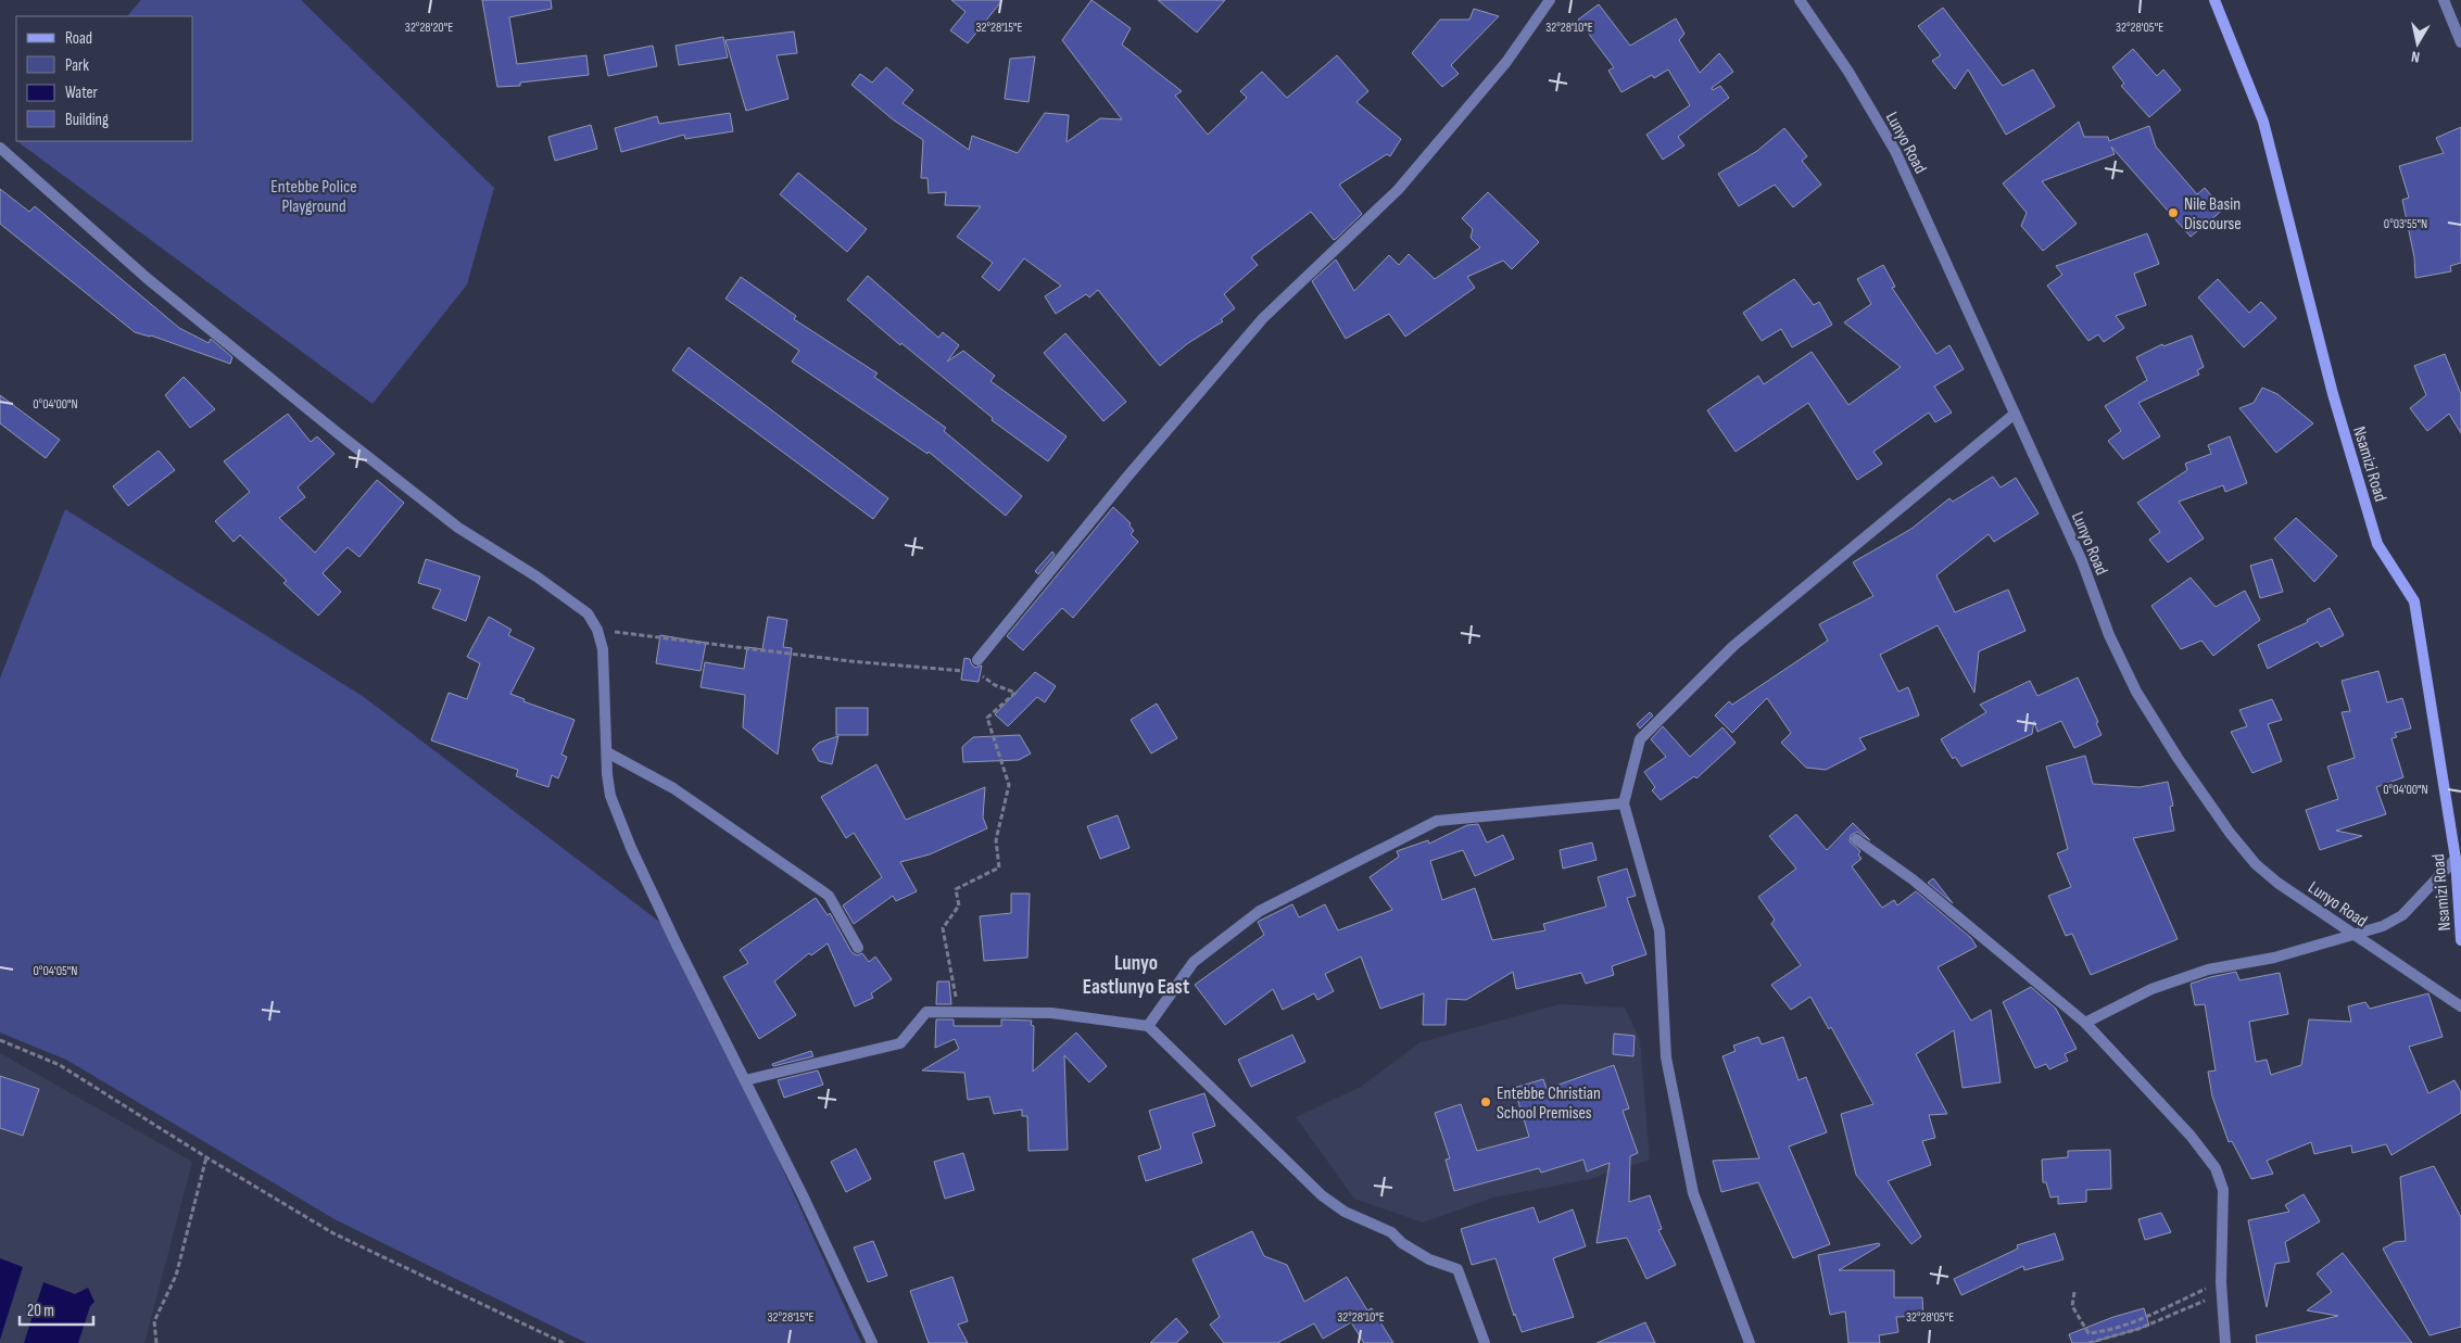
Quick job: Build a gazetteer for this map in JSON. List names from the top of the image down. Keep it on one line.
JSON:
{"streets":{"street":["Lunyo Road","Nsamizi Road"]},"districts":["Lunyo Eastlunyo East"],"parks":["Entebbe Police Playground"],"places":["Nile Basin Discourse","Entebbe Christian School Premises"],"legend":["Road","Park","Water","Building"],"scale_bar":"20 m","north":"bottom","coordinates":["32°28'20\"E","32°28'15\"E","32°28'10\"E","32°28'05\"E","0°03'55\"N","0°04'00\"N","0°04'05\"N"]}
